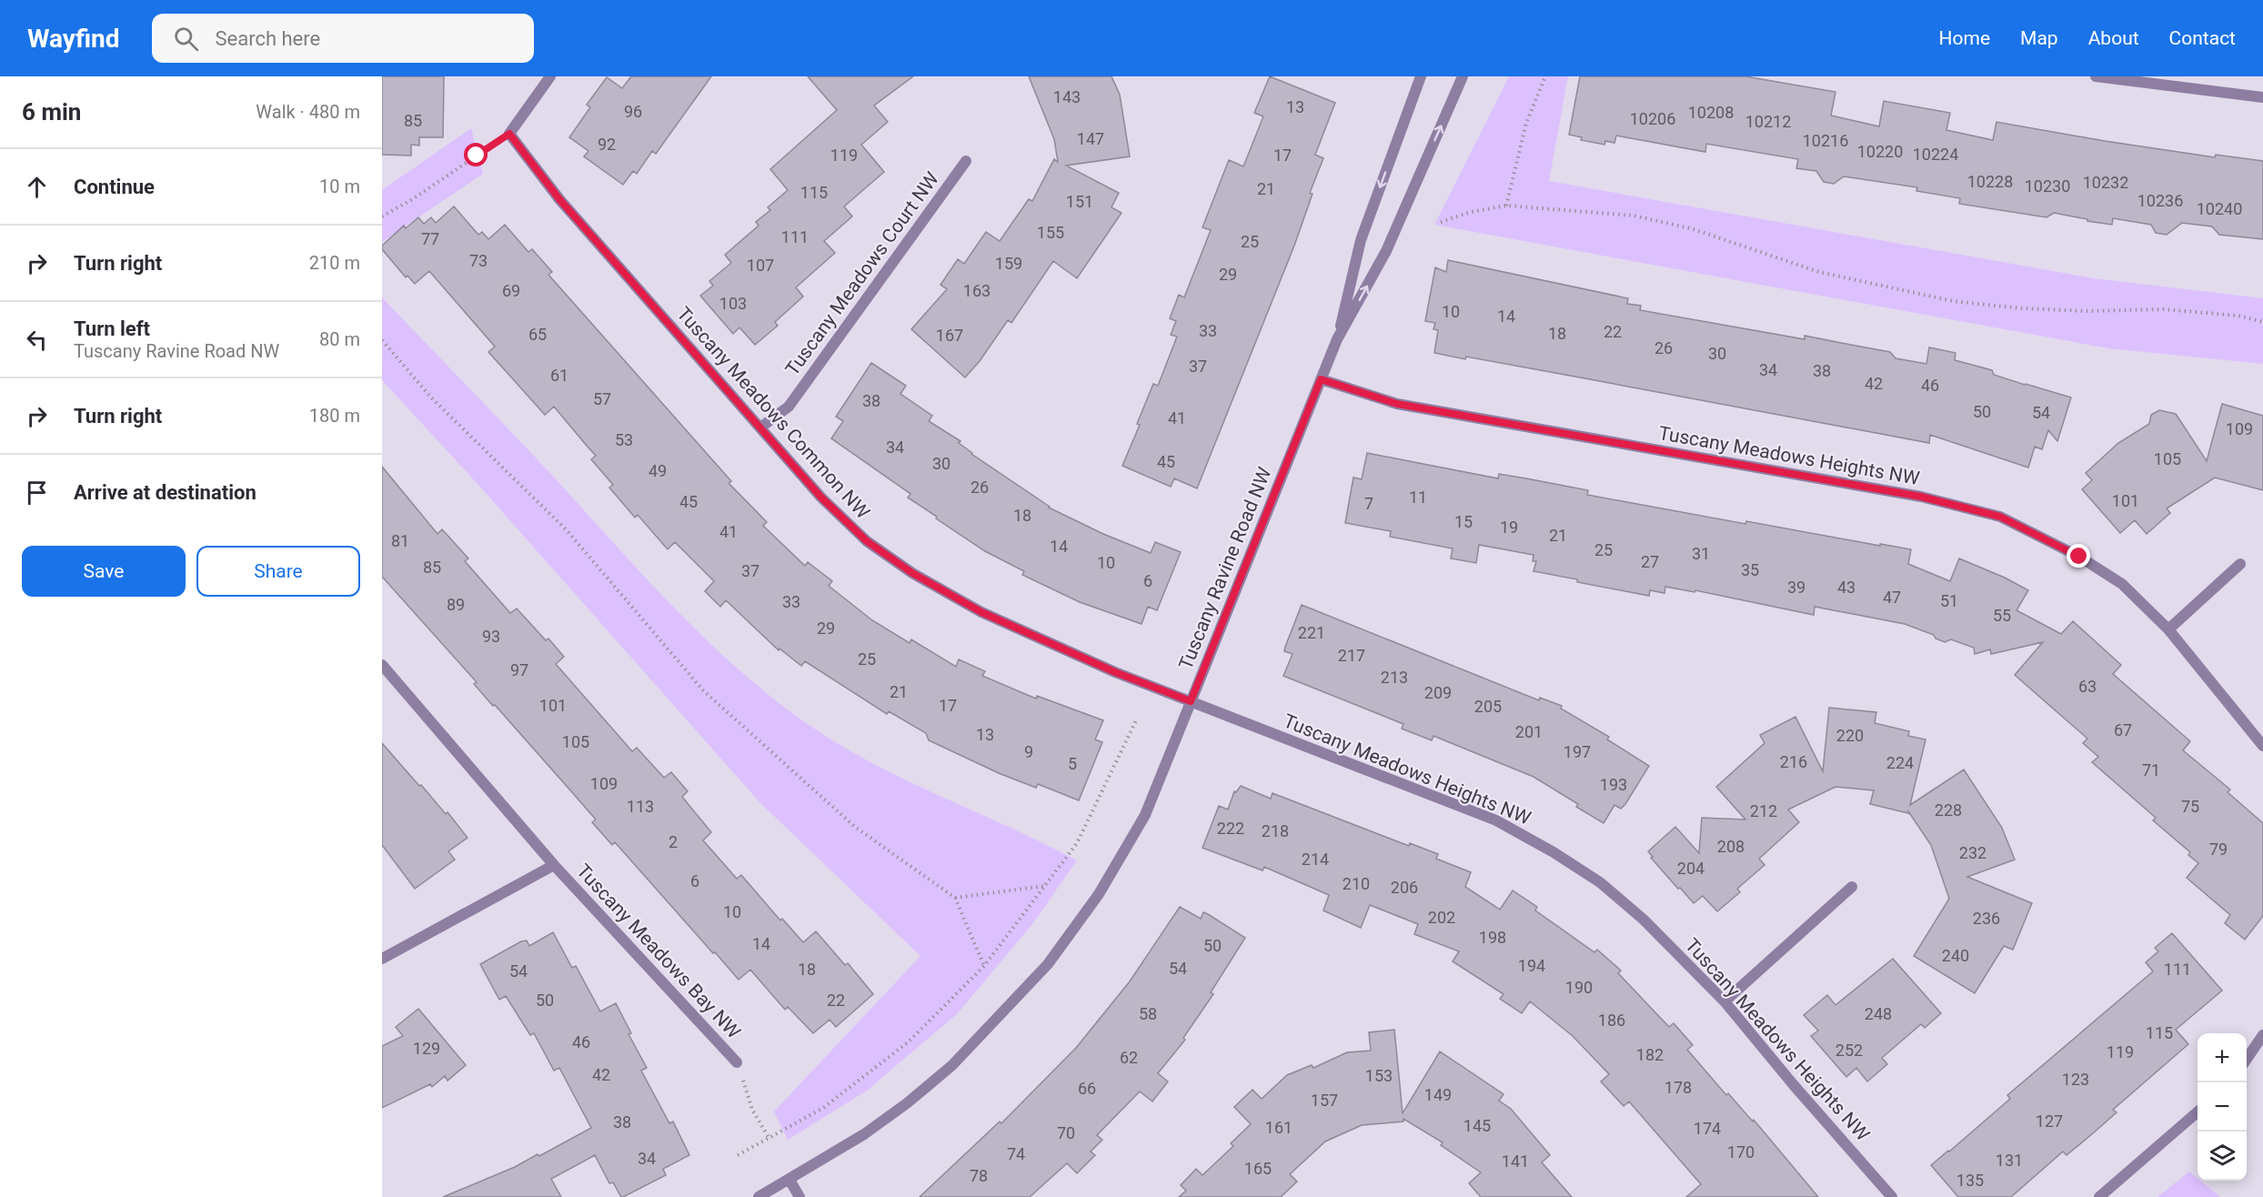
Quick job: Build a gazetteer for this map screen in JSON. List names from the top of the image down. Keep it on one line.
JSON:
{"streets":{"street":["Tuscany Meadows Court NW","Tuscany Meadows Common NW","Tuscany Meadows Heights NW","Tuscany Ravine Road NW","Tuscany Meadows Bay NW"]},"crossings":[["Tuscany Meadows Court NW","Tuscany Meadows Common NW"],["Tuscany Meadows Common NW","Tuscany Meadows Heights NW"],["Tuscany Meadows Common NW","Tuscany Ravine Road NW"],["Tuscany Meadows Heights NW","Tuscany Ravine Road NW"]],"house_numbers":["143","13","96","10208","10206","85","10212","147","10216","92","10220","10224","119","17","10228","10232","10230","21","115","10236","151","10240","155","111","77","25","73","159","107","29","69","163","103","10","14","33","22","18","65","167","26","30","37","34","38","61","42","46","57","38","50","54","41","109","53","34","105","45","30","49","26","11","101","45","7","18","15","19","41","21","81","14","25","31","27","10","85","35","37","6","39","43","47","51","33","89","55","29","221","93","217","25","97","213","63","21","209","101","17","205","67","201","13","220","105","9","197","216","224","5","71","109","193","113","75","228","212","222","218","2","208","79","232","214","204","6","210","206","10","202","236","198","14","50","240","194","54","18","111","54","190","50","22","58","248","186","115","46","129","252","119","182","62","42","153","123","178","66","149","157","127","38","145","161","174","70","170","74","34","131","141","165","78","135"],"page":{"header":"Wayfind","search":"Search here","nav":["Home","Map","About","Contact"],"heading":["6 min","Walk · 480 m"],"list":[["Continue","10 m"],["Turn right","210 m"],["Turn left","Tuscany Ravine Road NW","80 m"],["Turn right","180 m"],"Arrive at destination"],"buttons":["Save","Share"],"map_buttons":["+","−"]}}
